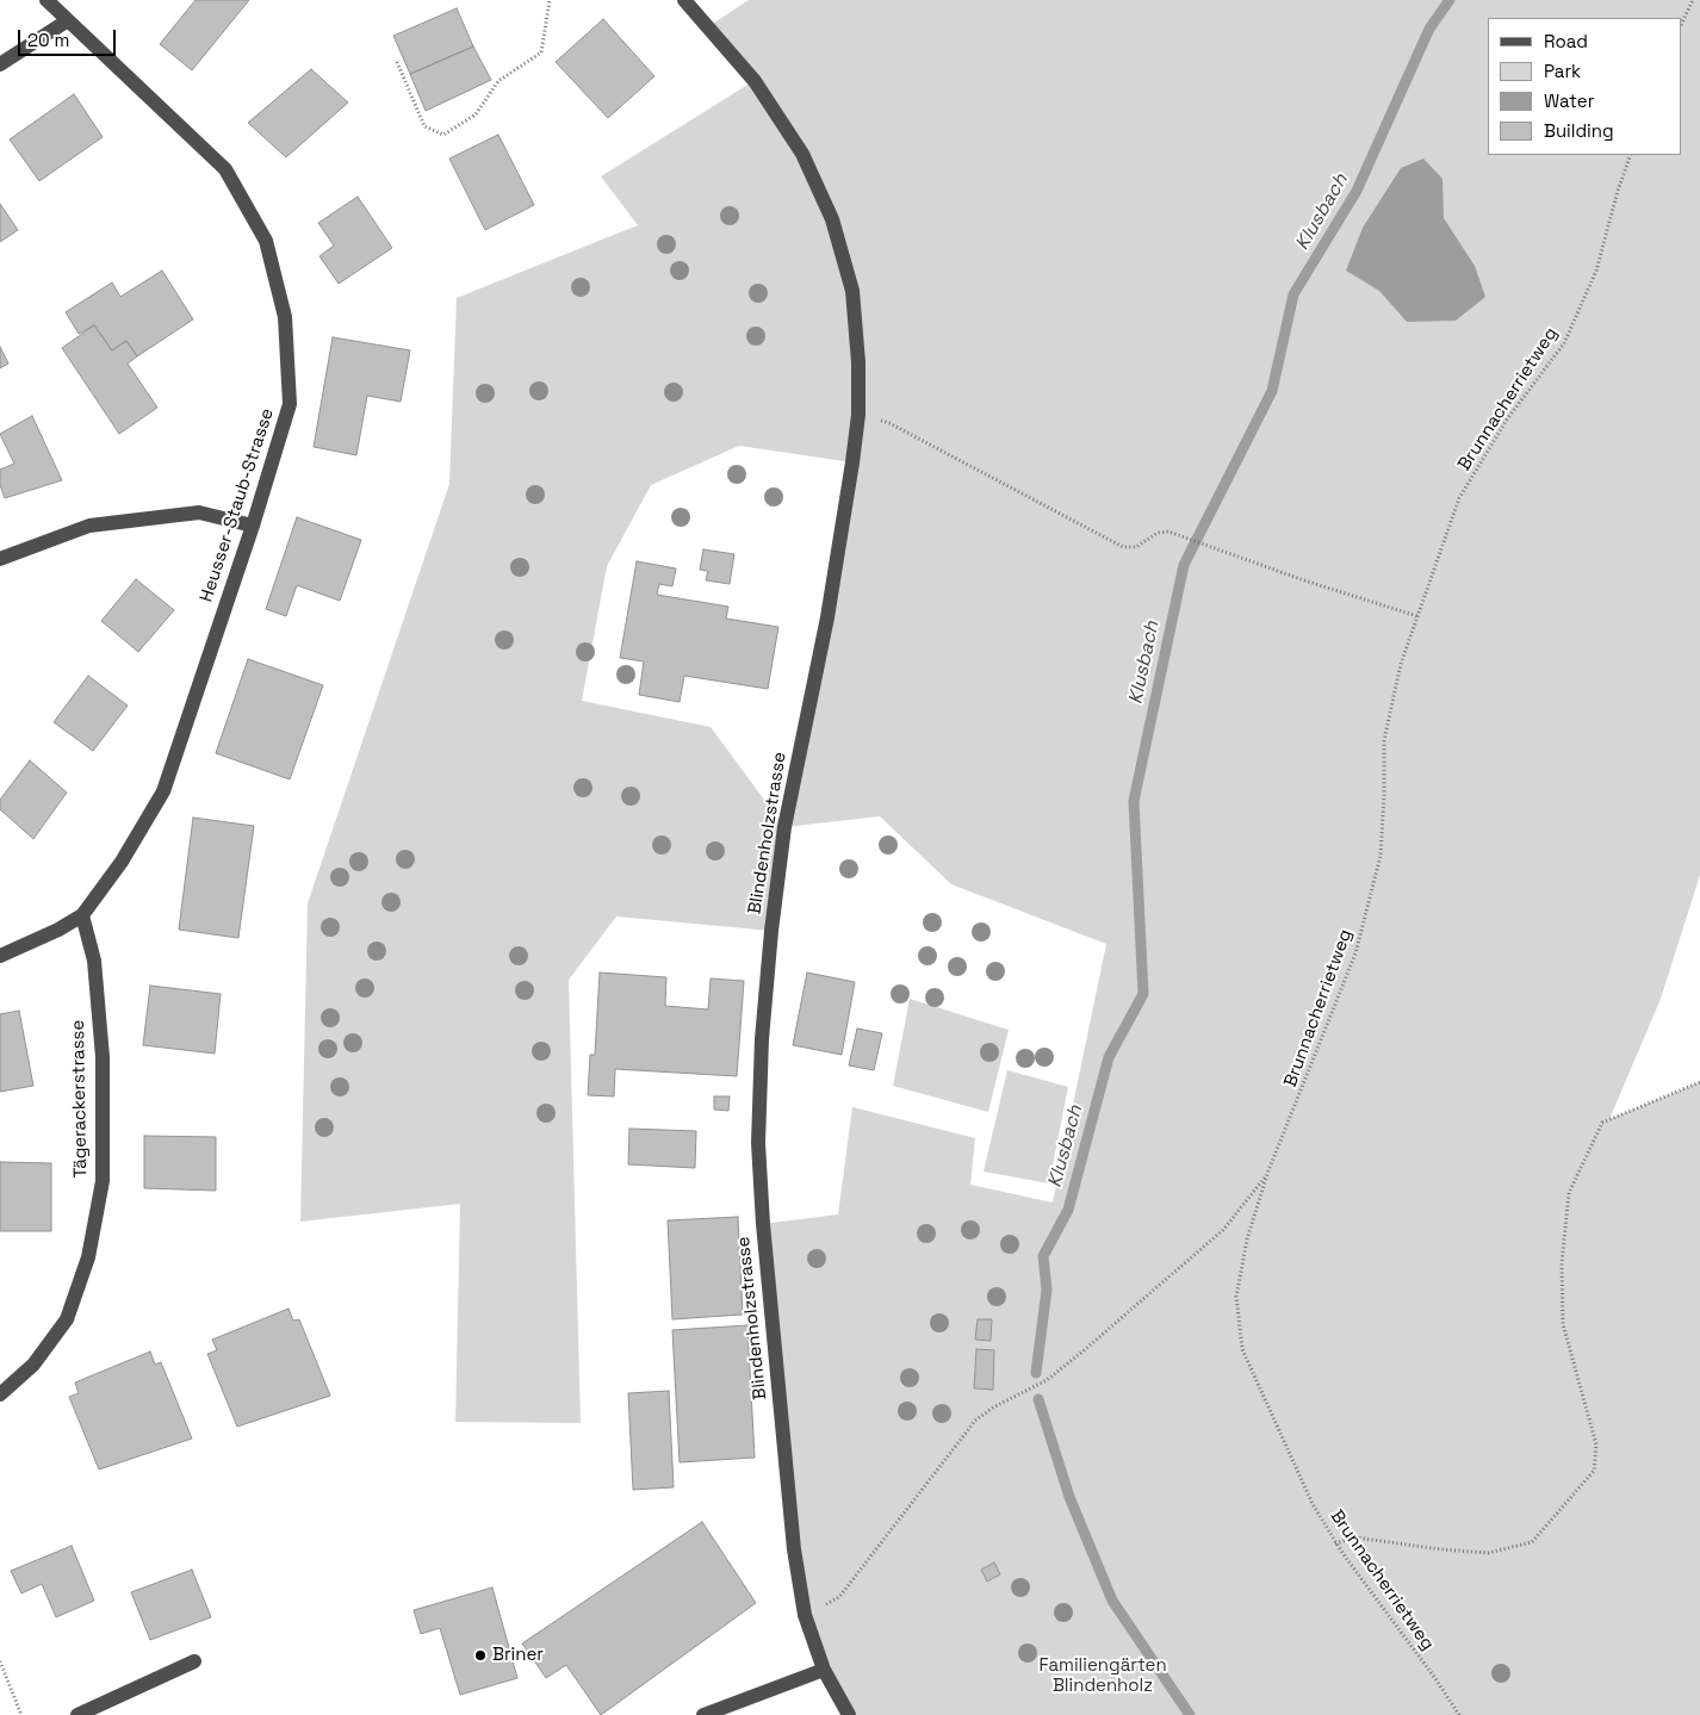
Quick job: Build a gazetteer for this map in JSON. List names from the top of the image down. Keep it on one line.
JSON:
{"streets":{"street":["Heusser-Staub-Strasse","Blindenholzstrasse","Tägerackerstrasse"],"path":["Brunnacherrietweg"]},"crossings":[["Heusser-Staub-Strasse","Tägerackerstrasse"]],"water":["Klusbach"],"parks":["Familiengärten Blindenholz"],"places":["Briner"],"legend":["Road","Park","Water","Building"],"scale_bar":"20 m"}
